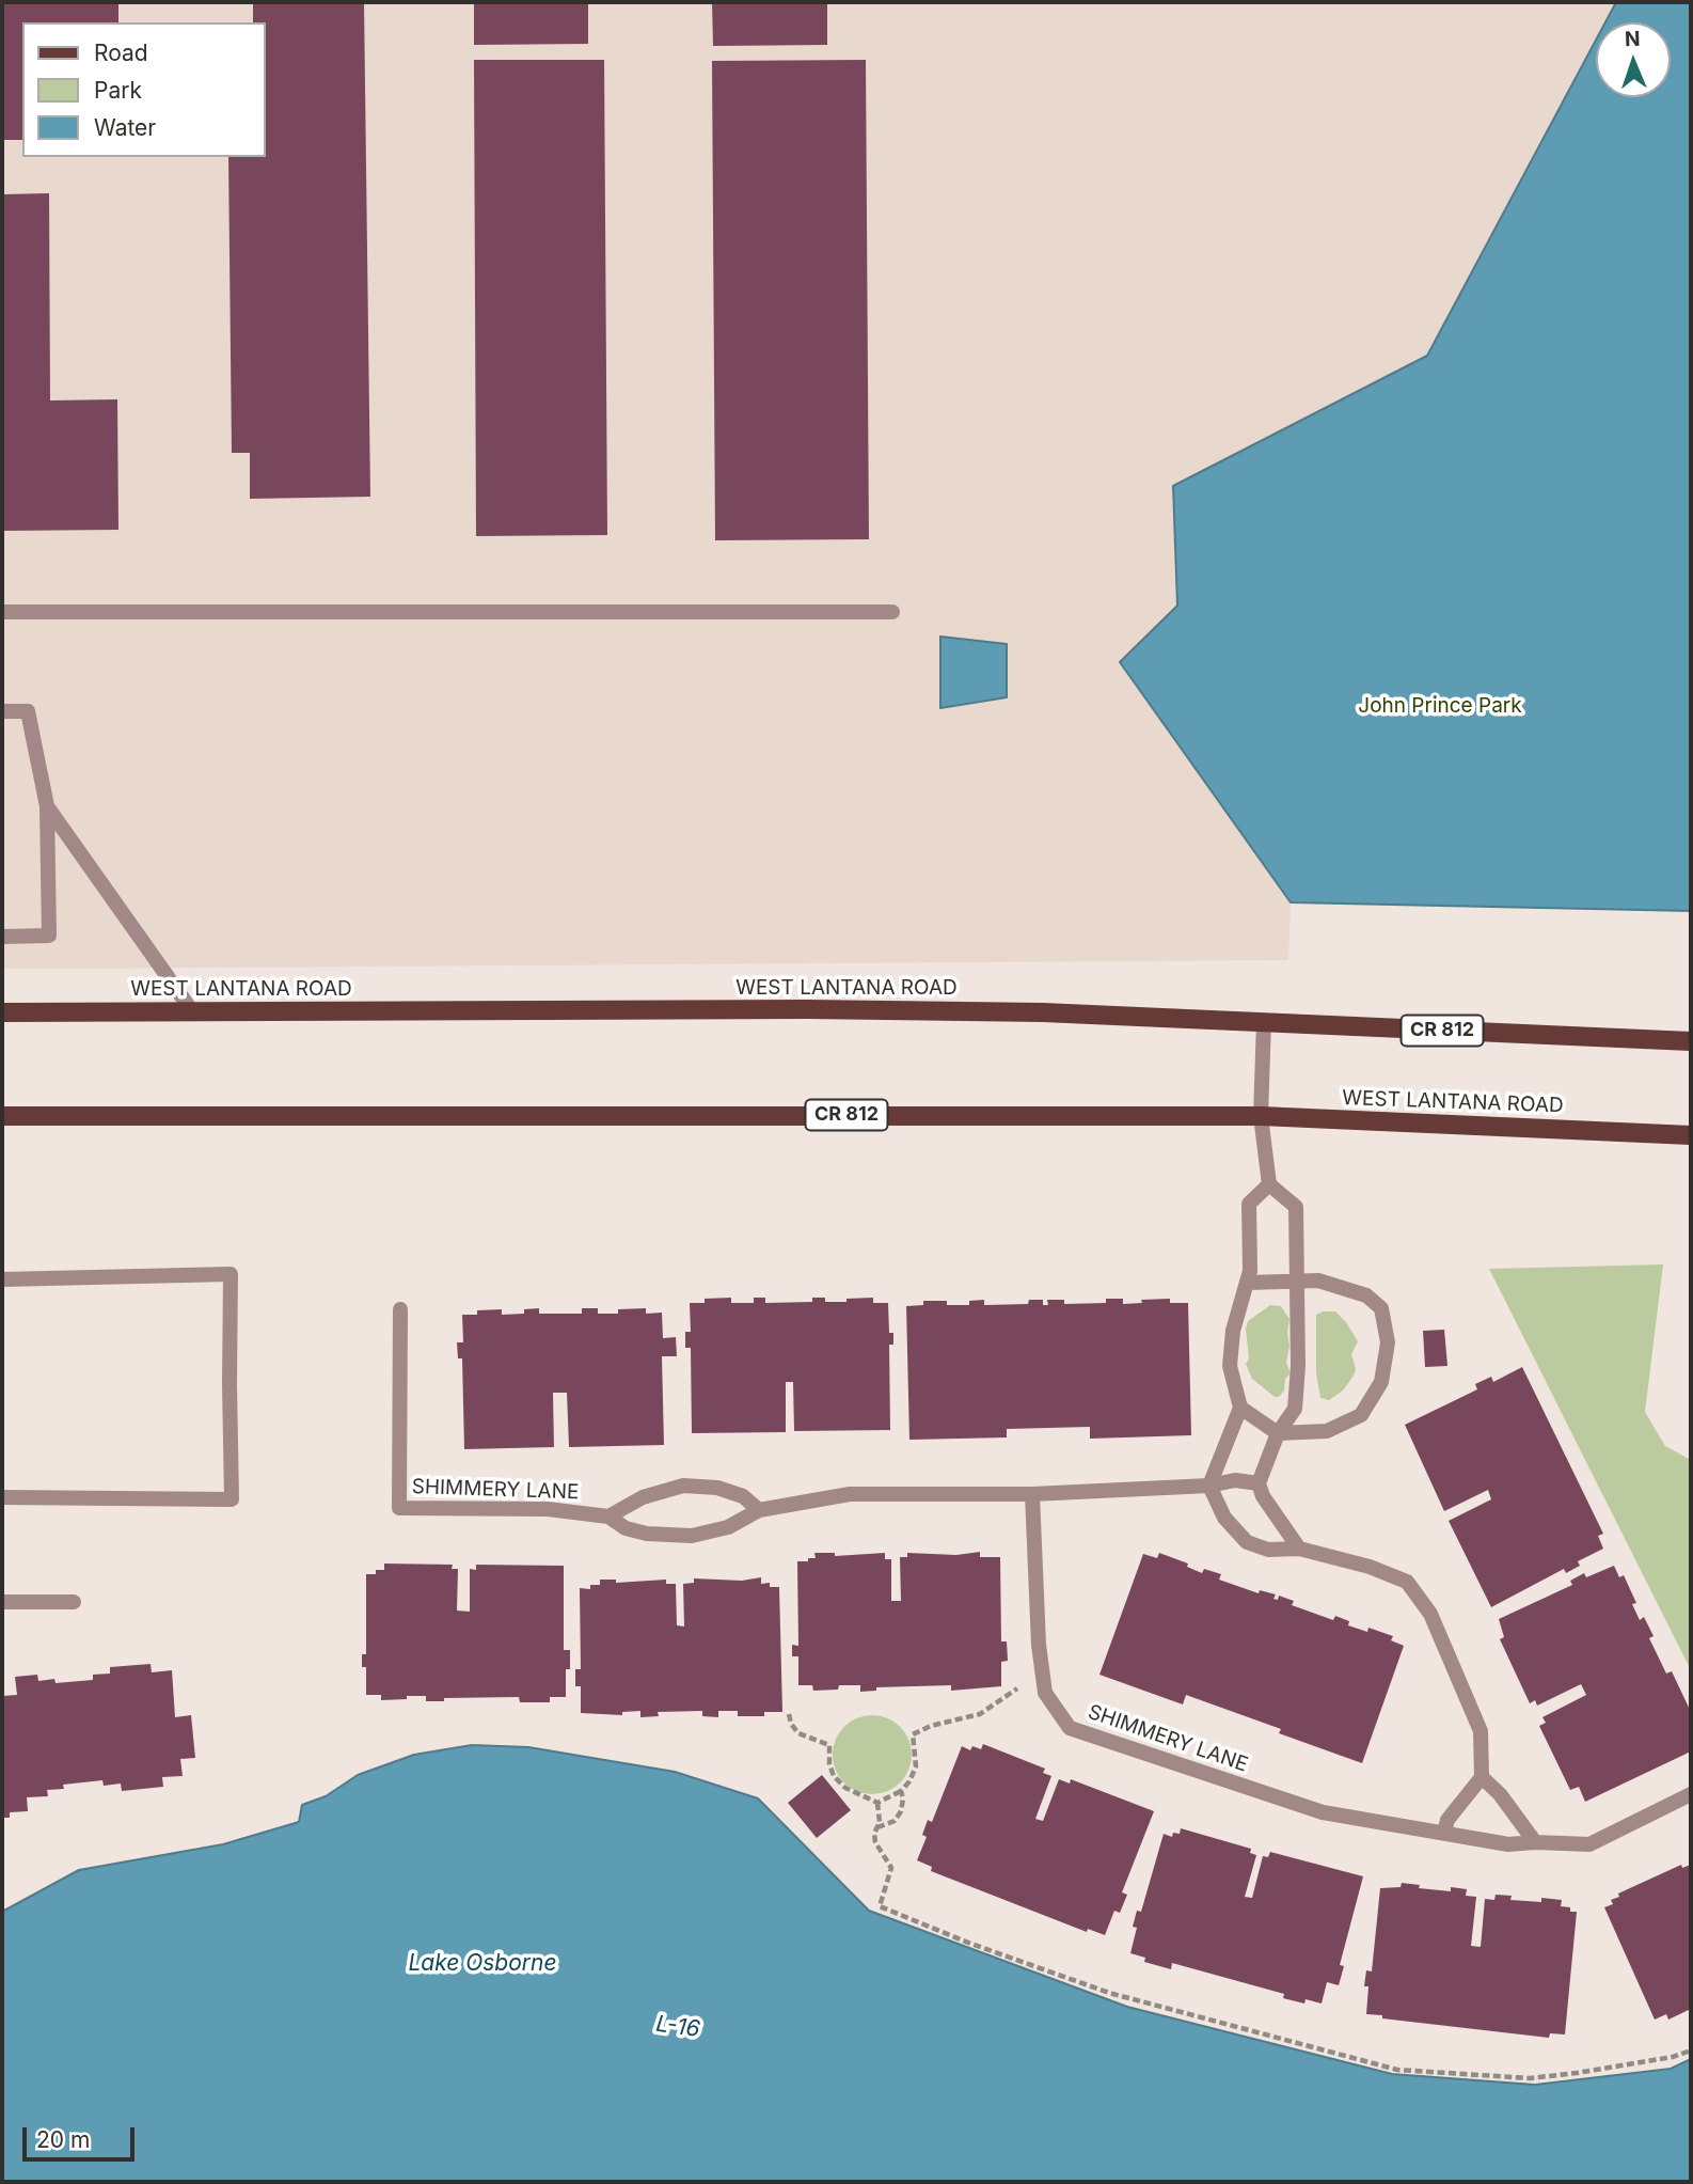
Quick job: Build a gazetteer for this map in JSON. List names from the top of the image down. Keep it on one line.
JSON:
{"streets":{"main road":["WEST LANTANA ROAD","CR 812"],"street":["SHIMMERY LANE"]},"water":["Lake Osborne","L-16"],"parks":["John Prince Park"],"legend":["Road","Park","Water"],"scale_bar":"20 m","north":"top"}
